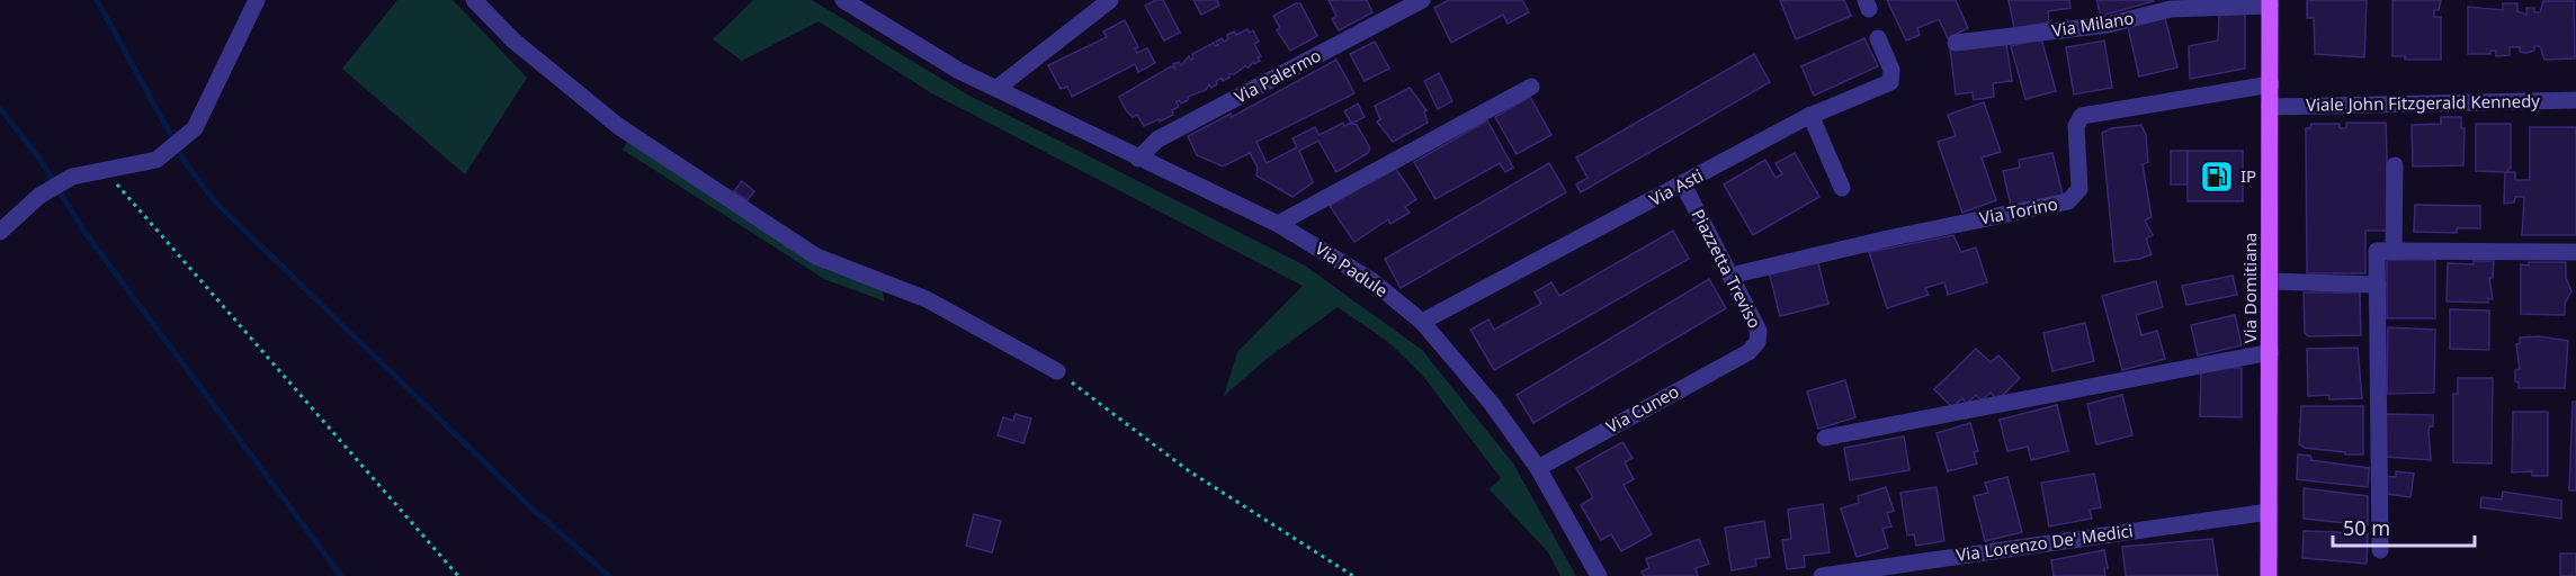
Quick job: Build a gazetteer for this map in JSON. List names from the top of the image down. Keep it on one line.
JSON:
{"streets":{"main road":["Via Domitiana"],"street":["Via Milano","Via Palermo","Viale John Fitzgerald Kennedy","Via Asti","Via Torino","Piazzetta Treviso","Via Padule","Via Cuneo","Via Lorenzo De' Medici"]},"crossings":[["Via Milano","Via Domitiana"],["Via Palermo","Via Padule"],["Viale John Fitzgerald Kennedy","Via Domitiana"],["Via Asti","Piazzetta Treviso"],["Via Asti","Via Padule"],["Via Torino","Piazzetta Treviso"],["Via Torino","Via Domitiana"],["Piazzetta Treviso","Via Cuneo"],["Via Padule","Via Cuneo"],["Via Domitiana","Via Lorenzo De' Medici"]],"places":{"fuel station":["IP"]},"scale_bar":"50 m"}
